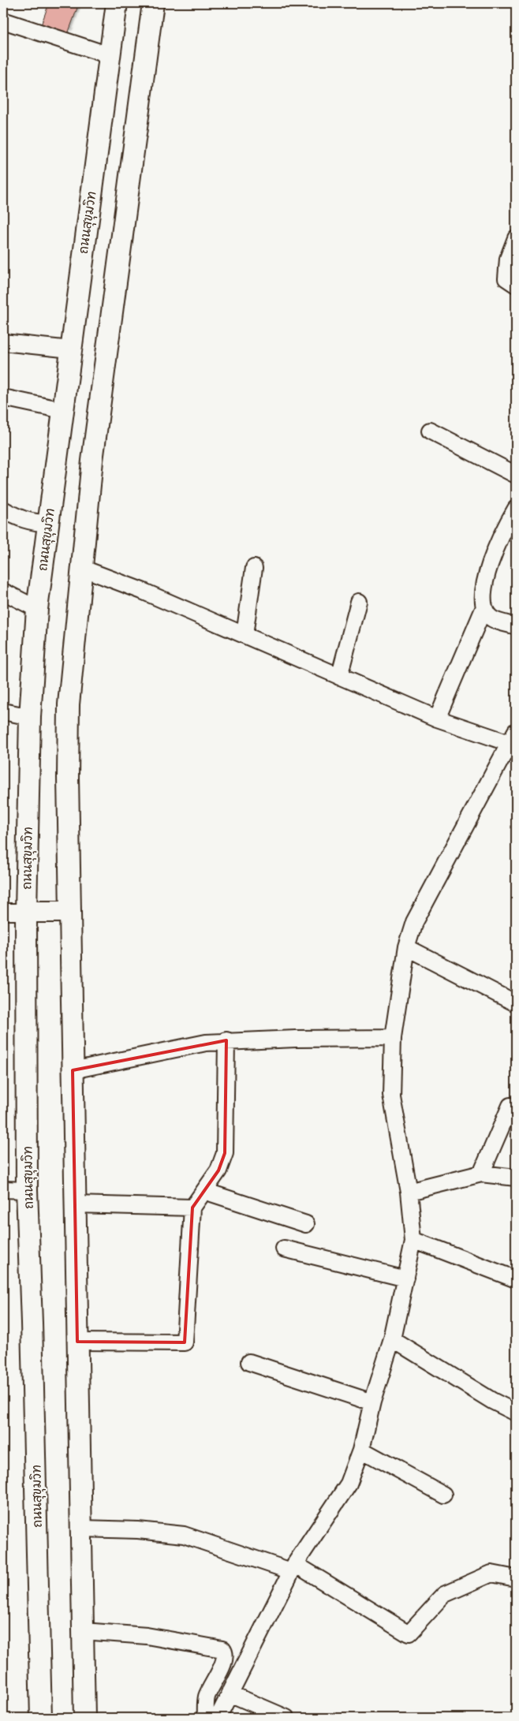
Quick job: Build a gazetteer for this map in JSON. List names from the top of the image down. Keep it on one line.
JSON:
{"streets":{"main road":["ถนนสุขุมวิท"]}}
